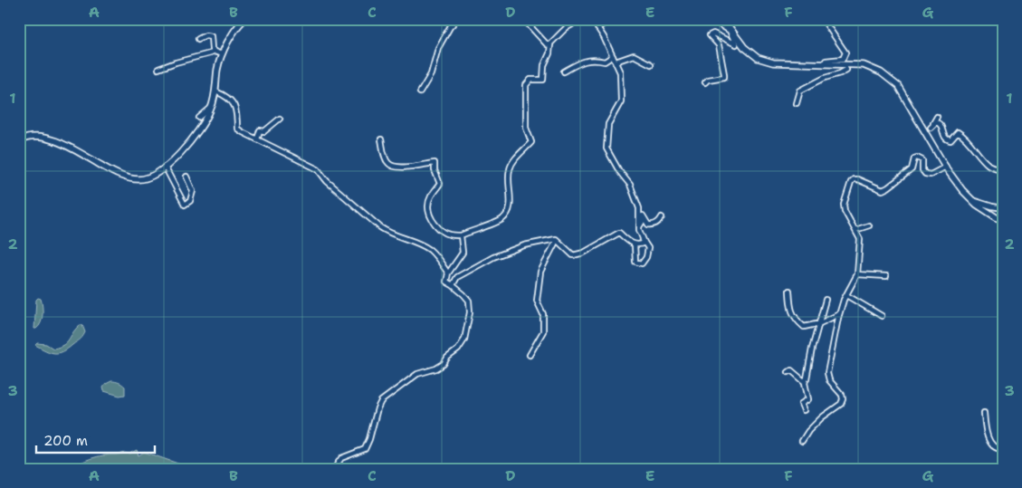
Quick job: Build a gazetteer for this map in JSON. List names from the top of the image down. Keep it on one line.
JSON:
{"scale_bar":"200 m","grid":{"columns":["A","B","C","D","E","F","G"],"rows":["1","2","3"]}}
